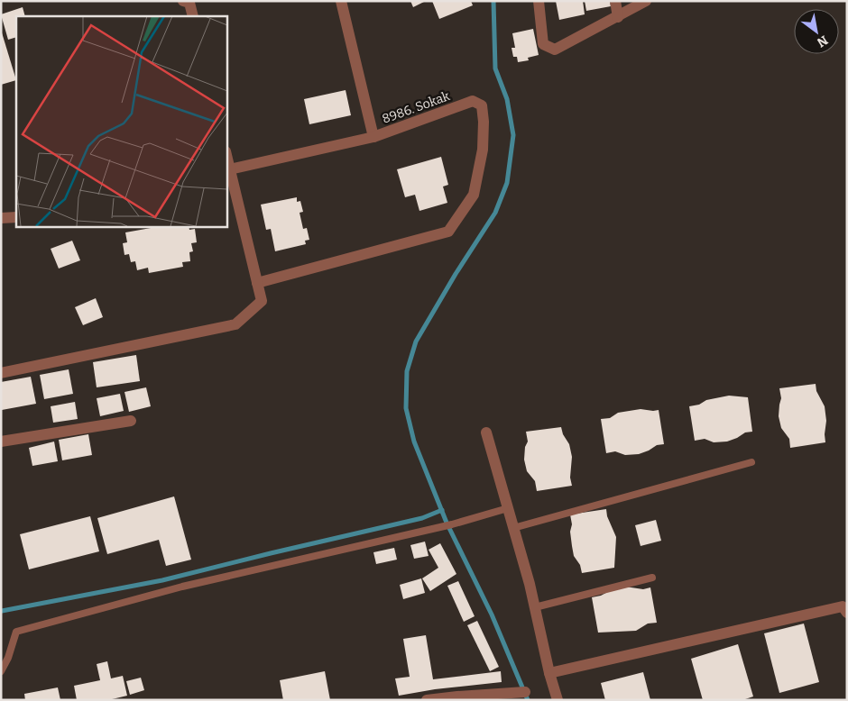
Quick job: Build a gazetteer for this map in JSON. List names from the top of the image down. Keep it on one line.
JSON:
{"streets":{"street":["8986. Sokak"]},"north":"bottom right"}
